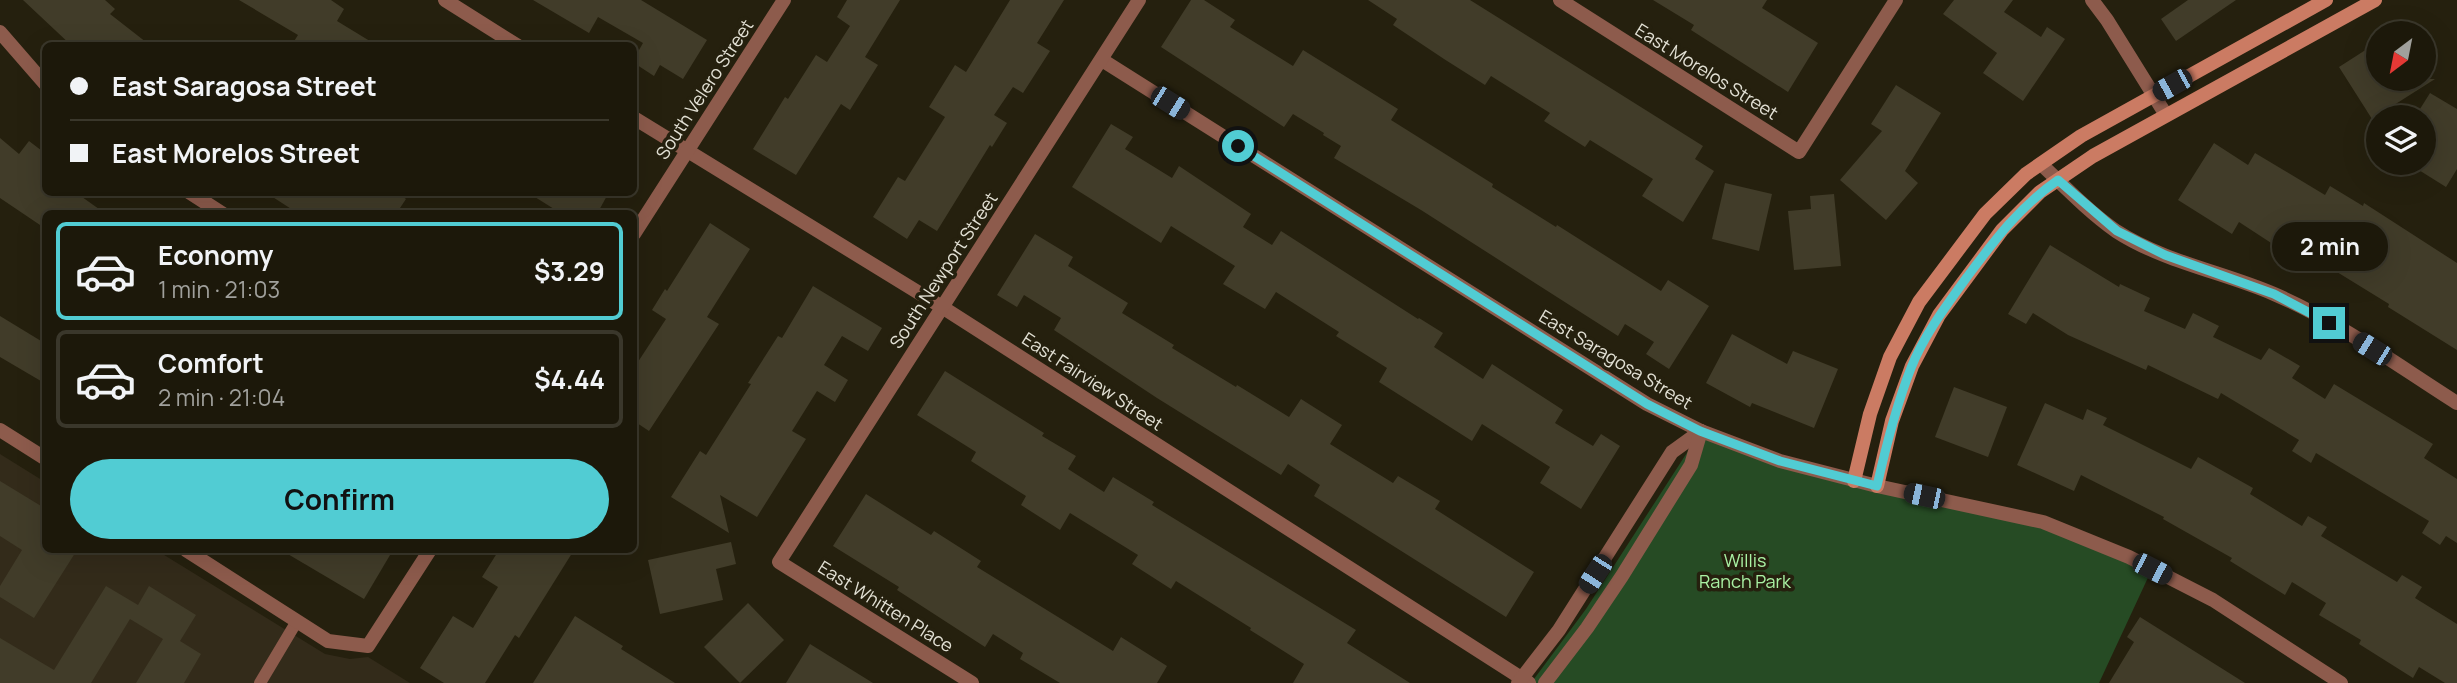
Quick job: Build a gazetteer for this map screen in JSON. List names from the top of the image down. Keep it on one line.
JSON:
{"streets":{"street":["East Morelos Street","South Velero Street","South Newport Street","East Saragosa Street","East Fairview Street","East Whitten Place"]},"crossings":[["South Velero Street","East Fairview Street"],["South Newport Street","East Saragosa Street"],["South Newport Street","East Fairview Street"],["South Newport Street","East Whitten Place"]],"parks":["Willis Ranch Park"],"north":"bottom left","page":{"banner":["East Saragosa Street","East Morelos Street"],"bubble":"2 min","list":[{"name":"Economy","note":"1 min · 21:03","value":"$3.29"},{"name":"Comfort","note":"2 min · 21:04","value":"$4.44"}],"buttons":"Confirm"}}
